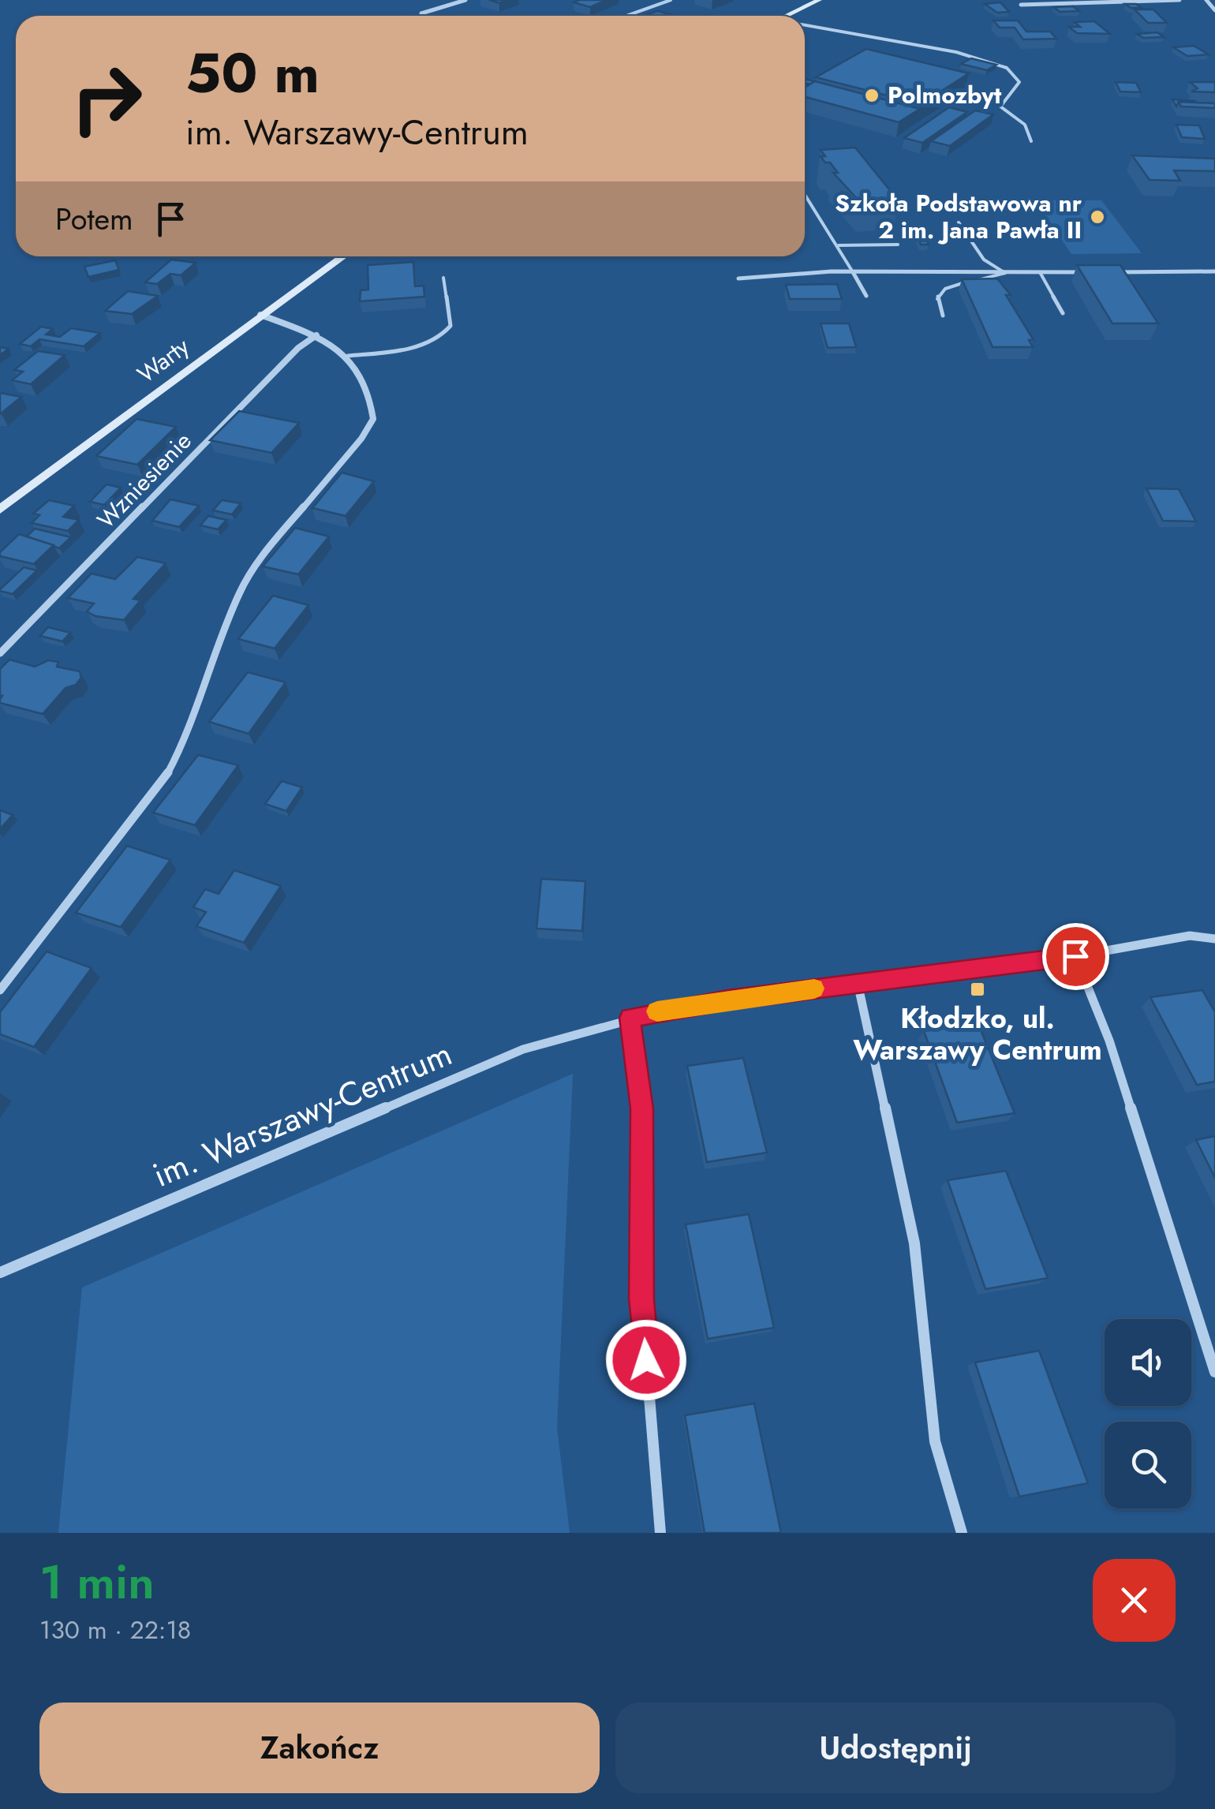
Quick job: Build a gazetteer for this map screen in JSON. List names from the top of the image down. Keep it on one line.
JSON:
{"streets":{"main road":["Warty"],"street":["Wzniesienie","im. Warszawy-Centrum"]},"places":{"other":["Polmozbyt","Szkoła Podstawowa nr 2 im. Jana Pawła II"],"transit":["Kłodzko, ul. Warszawy Centrum"]},"page":{"turn":["50 m","im. Warszawy-Centrum"],"then":"Potem","heading":["1 min","130 m · 22:18"],"buttons":["Zakończ","Udostępnij"]}}
